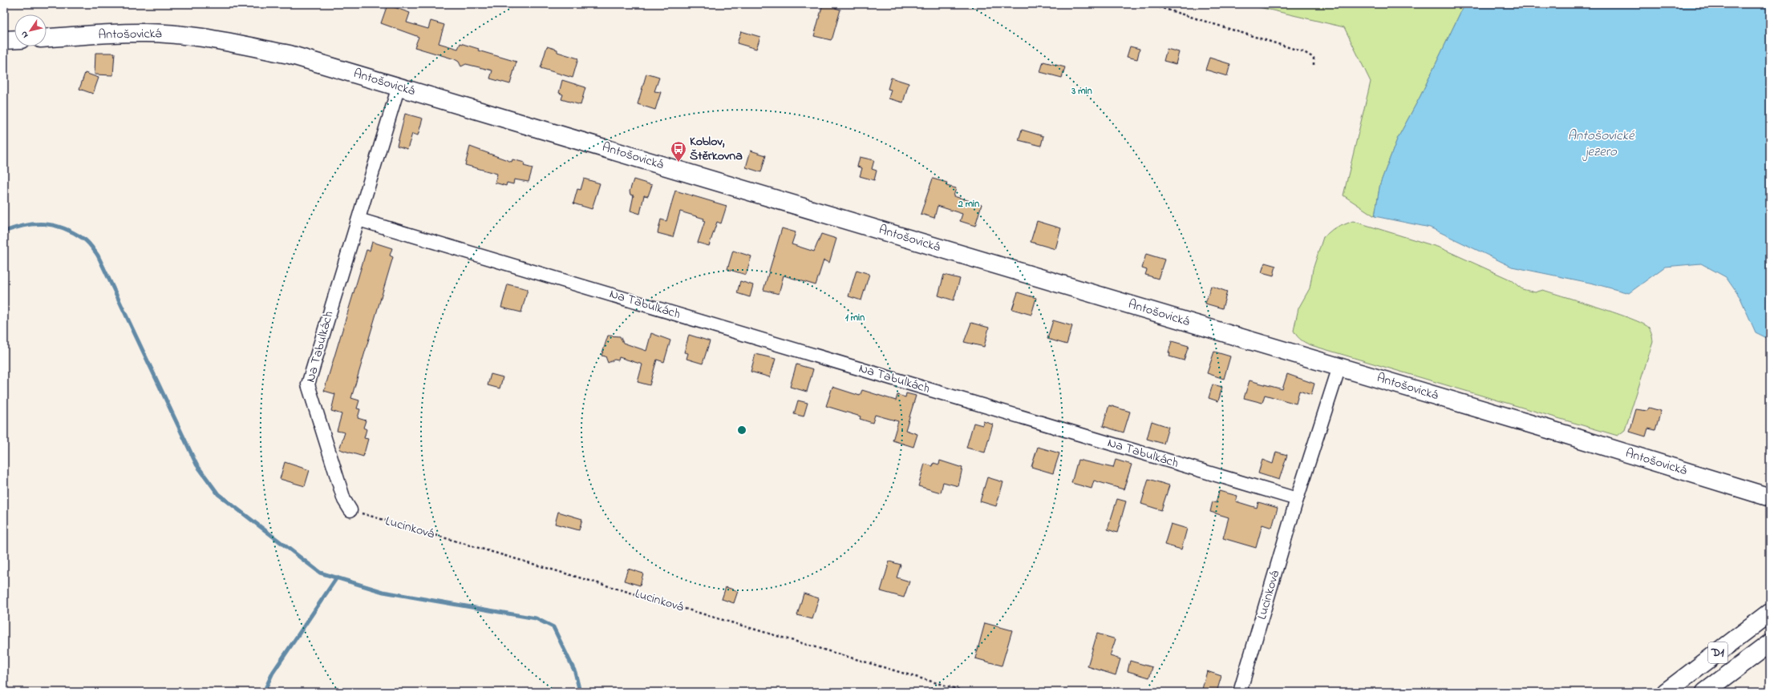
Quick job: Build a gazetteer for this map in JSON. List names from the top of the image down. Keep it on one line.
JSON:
{"streets":{"main road":["Antošovická","D1"],"street":["Na Tabulkách","Lucinková"]},"crossings":[["Antošovická","Na Tabulkách"],["Na Tabulkách","Lucinková"]],"water":["Antošovické jezero"],"places":{"bus stop":["Koblov, Štěrkovna"]},"north":"bottom left","rings":["3 min","2 min","1 min"]}
